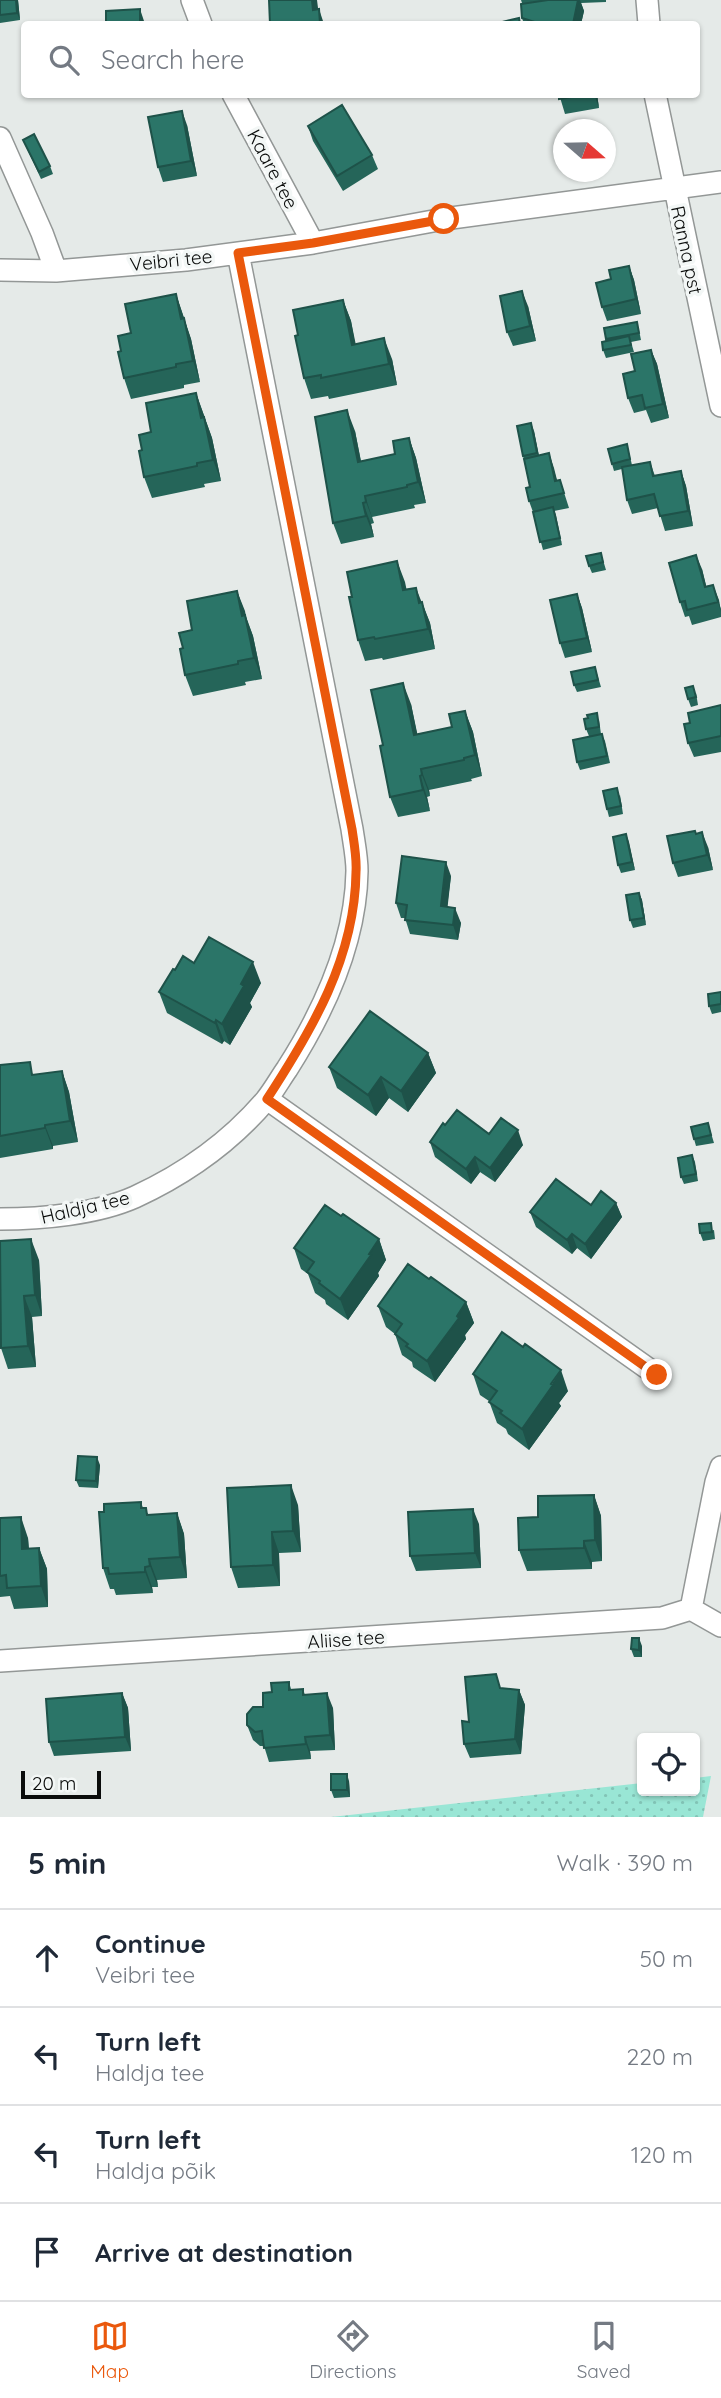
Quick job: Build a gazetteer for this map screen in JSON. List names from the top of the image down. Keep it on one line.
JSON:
{"streets":{"street":["Kaare tee","Ranna pst","Veibri tee","Haldja tee","Aliise tee"]},"crossings":[["Kaare tee","Veibri tee"],["Ranna pst","Veibri tee"],["Veibri tee","Haldja tee"]],"scale_bar":"20 m","north":"right","page":{"search":"Search here","scale":"20 m","heading":["5 min","Walk · 390 m"],"list":[["Continue","Veibri tee","50 m"],["Turn left","Haldja tee","220 m"],["Turn left","Haldja põik","120 m"],"Arrive at destination"],"nav":["Map","Directions","Saved"]}}
